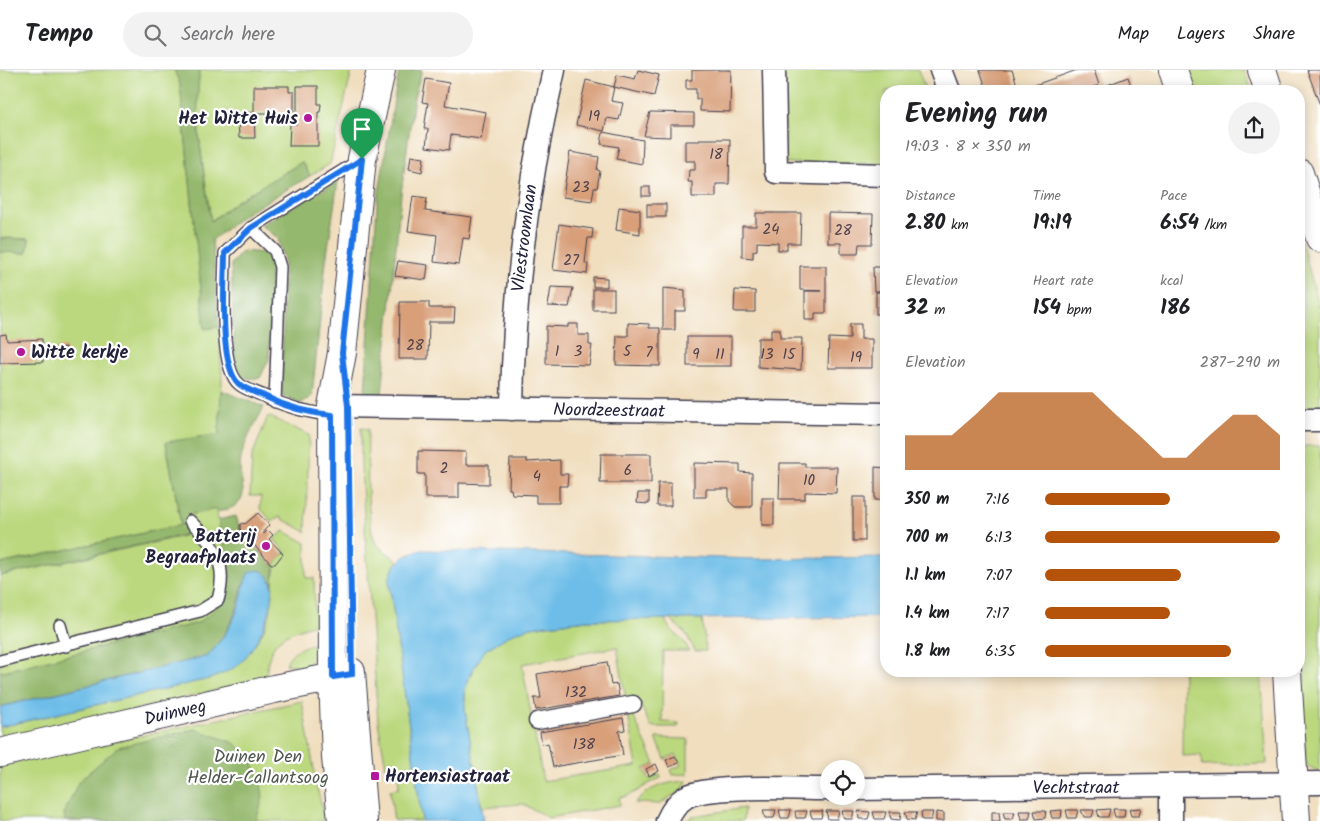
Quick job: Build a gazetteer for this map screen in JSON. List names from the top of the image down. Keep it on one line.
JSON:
{"streets":{"street":["Vliestroomlaan","Noordzeestraat","Duinweg","Vechtstraat"]},"crossings":[["Vliestroomlaan","Noordzeestraat"]],"parks":["Duinen Den Helder-Callantsoog"],"places":{"other":["Het Witte Huis","Witte kerkje","Batterij Begraafplaats"],"transit":["Hortensiastraat"]},"house_numbers":["19","18","23","24","28","27","28","1","3","5","7","9","11","13","15","19","2","6","4","10","132","138"],"page":{"header":"Tempo","search":"Search here","nav":["Map","Layers","Share"],"heading":["Evening run","19:03 · 8 × 350 m"],"stats":[["Distance","2.80 km"],["Time","19:19"],["Pace","6:54 /km"],["Elevation","32 m"],["Heart rate","154 bpm"],["kcal","186"]],"chart":["Elevation","287–290 m"],"list":[{"name":"350 m","note":"7:16"},{"name":"700 m","note":"6:13"},{"name":"1.1 km","note":"7:07"},{"name":"1.4 km","note":"7:17"},{"name":"1.8 km","note":"6:35"}]}}
